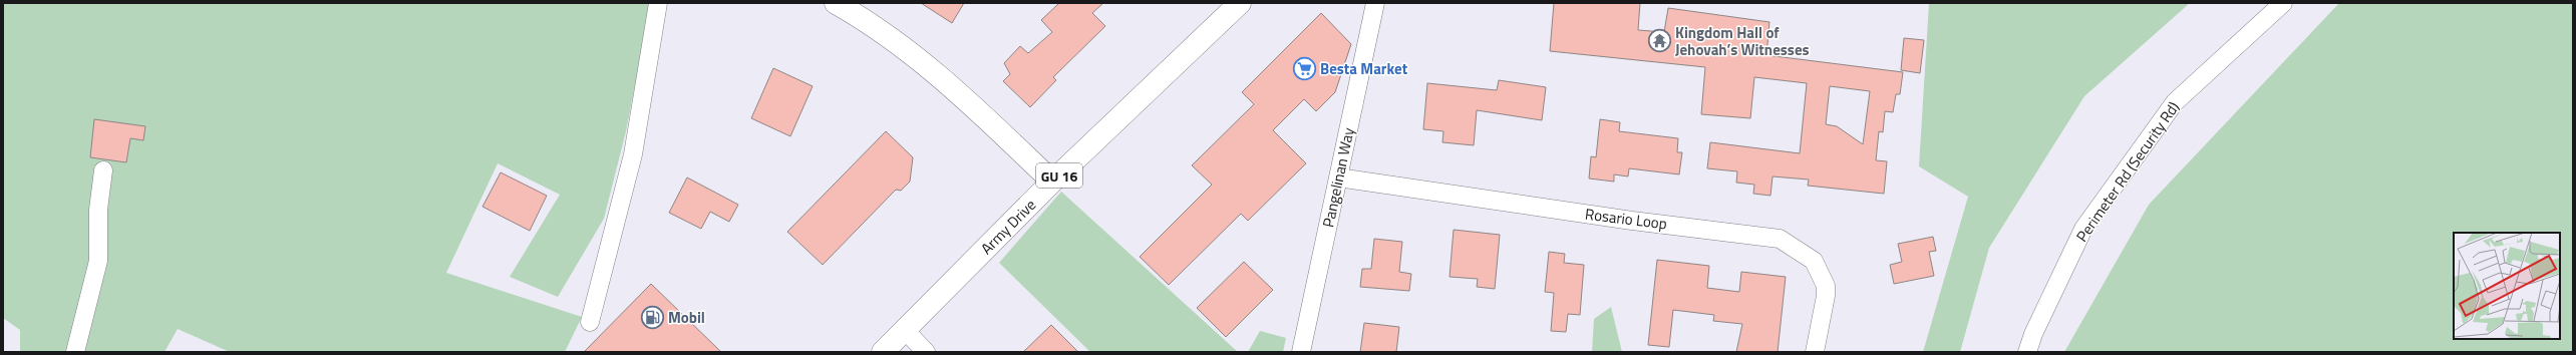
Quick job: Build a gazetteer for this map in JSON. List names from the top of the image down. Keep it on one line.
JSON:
{"streets":{"main road":["GU 16","Army Drive"],"street":["Perimeter Rd (Security Rd)","Pangelinan Way","Rosario Loop"]},"crossings":[["Pangelinan Way","Rosario Loop"]],"places":{"temple":["Kingdom Hall of Jehovah’s Witnesses"],"supermarket":["Besta Market"],"fuel station":["Mobil"]}}
